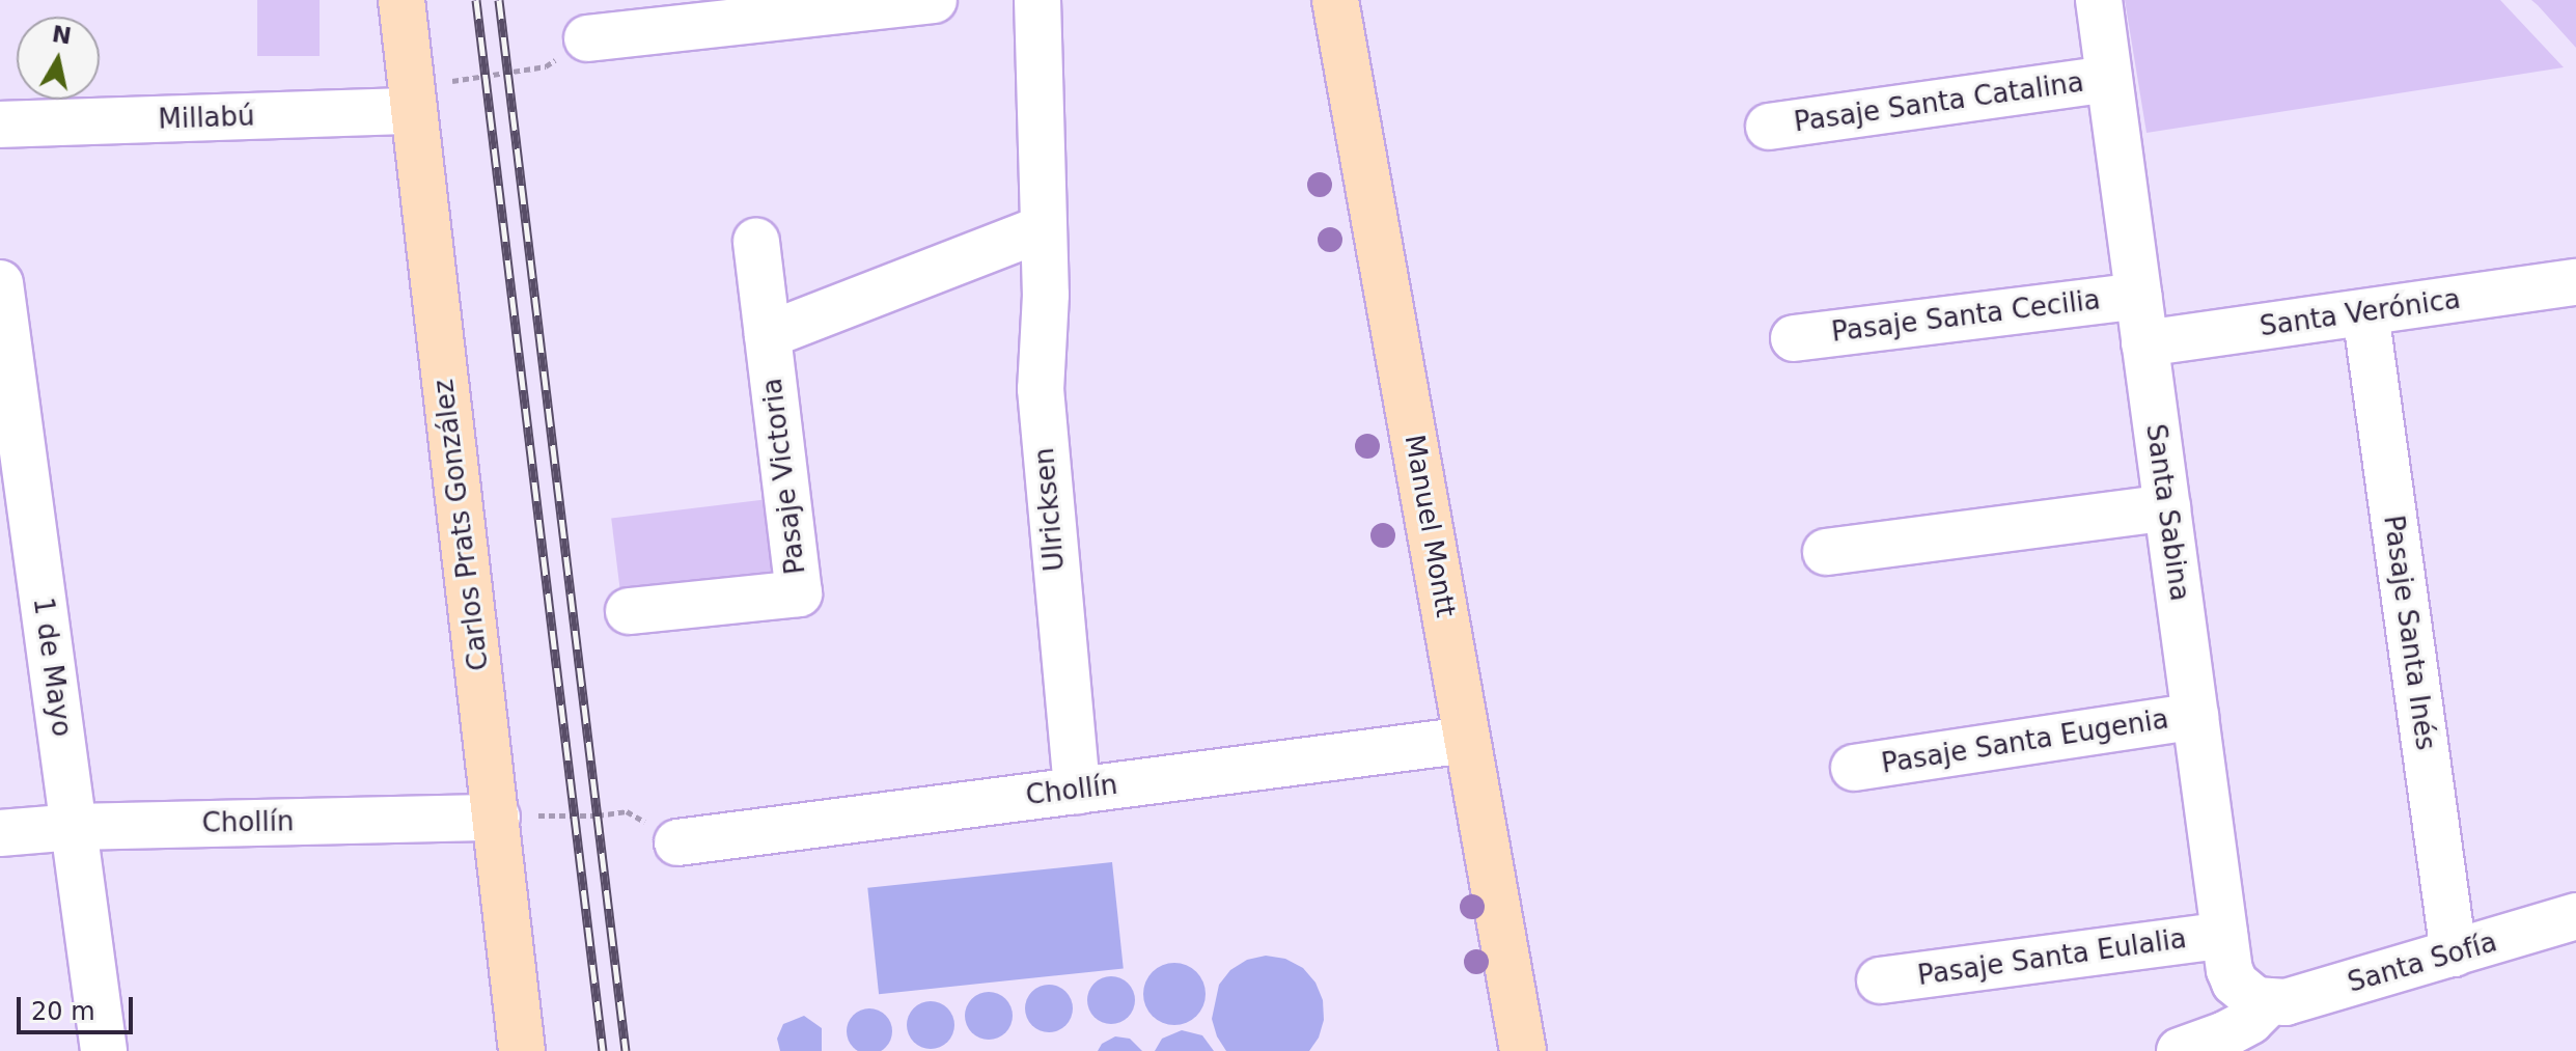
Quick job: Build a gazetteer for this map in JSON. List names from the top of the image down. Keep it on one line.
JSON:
{"streets":{"main road":["Carlos Prats González","Manuel Montt"],"street":["Pasaje Santa Catalina","Millabú","Santa Verónica","Pasaje Santa Cecilia","Pasaje Victoria","Ulricksen","Santa Sabina","Pasaje Santa Inés","1 de Mayo","Pasaje Santa Eugenia","Chollín","Pasaje Santa Eulalia","Santa Sofía"]},"crossings":[["Pasaje Santa Catalina","Santa Sabina"],["Millabú","Carlos Prats González"],["Santa Verónica","Santa Sabina"],["Santa Verónica","Pasaje Santa Inés"],["Pasaje Santa Cecilia","Santa Sabina"],["Ulricksen","Chollín"],["Santa Sabina","Pasaje Santa Eugenia"],["Santa Sabina","Pasaje Santa Eulalia"],["Santa Sabina","Santa Sofía"],["Carlos Prats González","Chollín"],["Manuel Montt","Chollín"],["Pasaje Santa Inés","Santa Sofía"],["1 de Mayo","Chollín"]],"scale_bar":"20 m","north":"top"}
